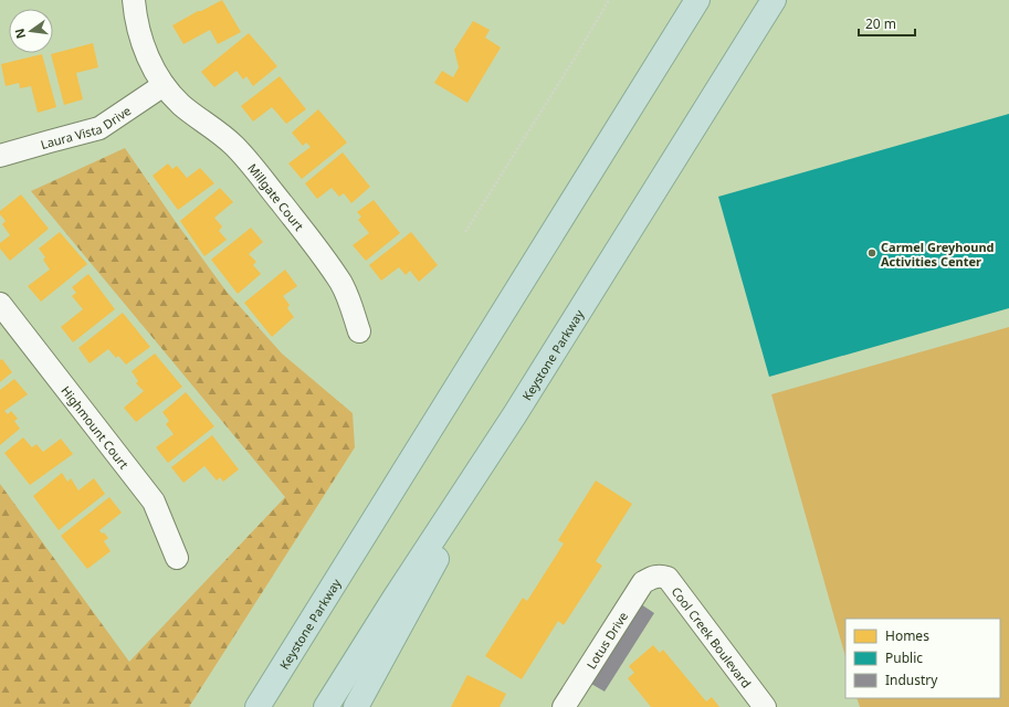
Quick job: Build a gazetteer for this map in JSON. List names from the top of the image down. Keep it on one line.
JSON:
{"streets":{"highway":["Keystone Parkway"],"street":["Laura Vista Drive","Millgate Court","Highmount Court","Cool Creek Boulevard","Lotus Drive"]},"crossings":[["Laura Vista Drive","Millgate Court"],["Cool Creek Boulevard","Lotus Drive"]],"places":["Carmel Greyhound Activities Center"],"legend":["Homes","Public","Industry"],"scale_bar":"20 m","north":"left"}
